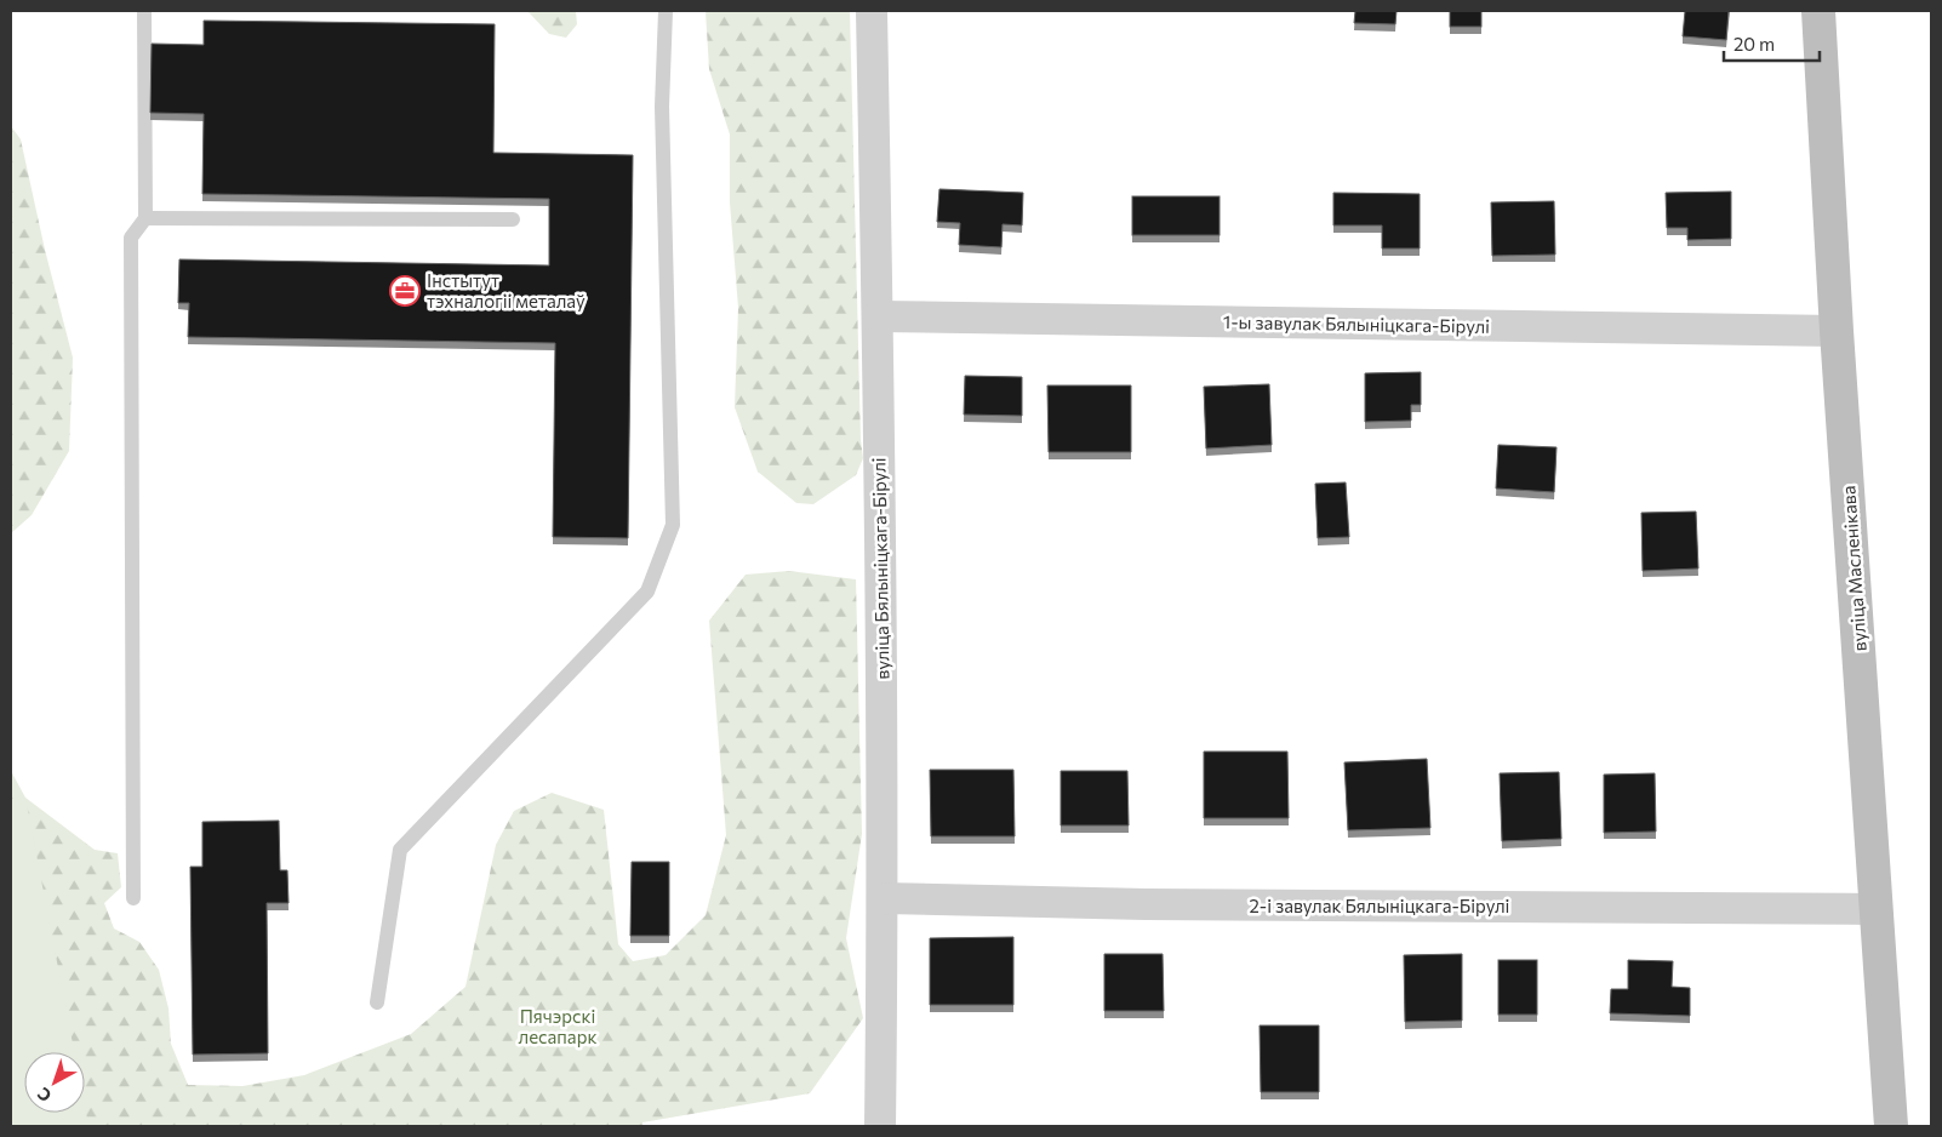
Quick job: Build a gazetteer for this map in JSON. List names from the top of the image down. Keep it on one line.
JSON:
{"streets":{"main road":["вуліца Масленікава"],"street":["1-ы завулак Бялыніцкага-Бірулі","вуліца Бялыніцкага-Бірулі","2-і завулак Бялыніцкага-Бірулі"]},"crossings":[["1-ы завулак Бялыніцкага-Бірулі","вуліца Бялыніцкага-Бірулі"],["1-ы завулак Бялыніцкага-Бірулі","вуліца Масленікава"],["вуліца Бялыніцкага-Бірулі","2-і завулак Бялыніцкага-Бірулі"],["вуліца Масленікава","2-і завулак Бялыніцкага-Бірулі"]],"parks":["Пячэрскі лесапарк"],"places":{"office":["Інстытут тэхналогіі металаў"]},"scale_bar":"20 m","north":"bottom left"}
